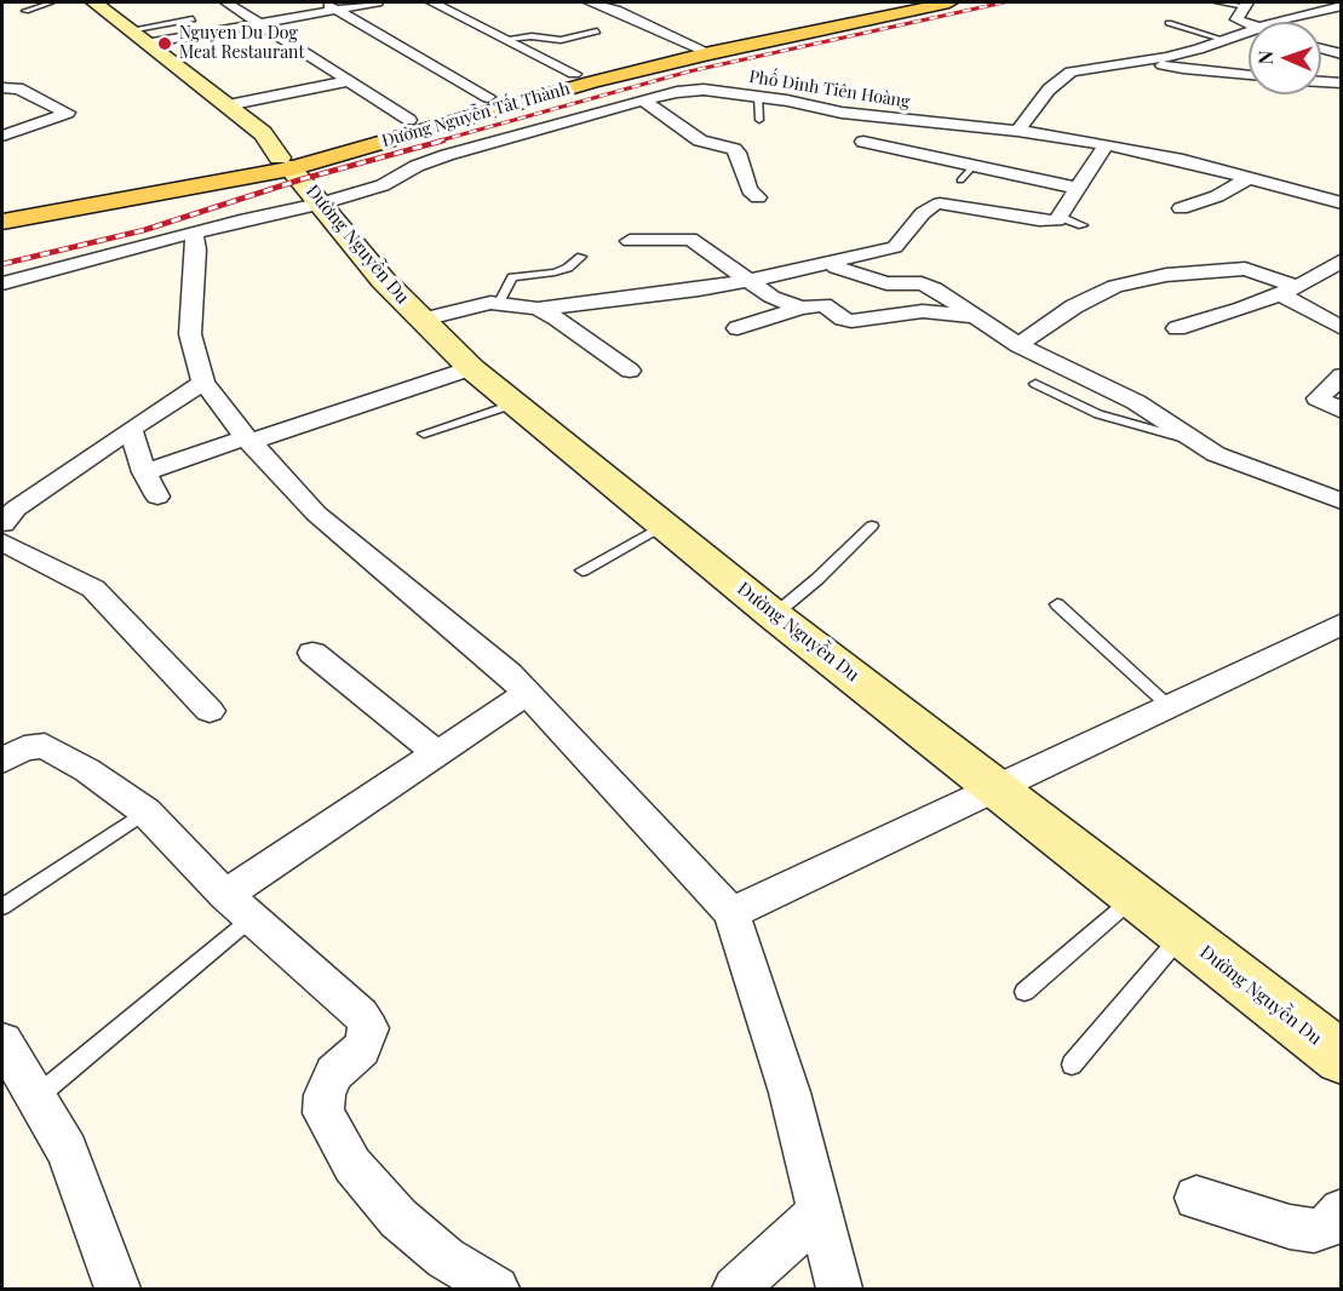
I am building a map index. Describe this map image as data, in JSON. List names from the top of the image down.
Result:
{
  "streets": {
    "main road": ["Đường Nguyễn Tất Thành"],
    "street": ["Phố Đinh Tiên Hoàng", "Đường Nguyễn Du"]
  },
  "crossings": [
    ["Phố Đinh Tiên Hoàng", "Đường Nguyễn Du"],
    ["Đường Nguyễn Tất Thành", "Đường Nguyễn Du"]
  ],
  "places": ["Nguyen Du Dog Meat Restaurant"],
  "north": "left"
}
